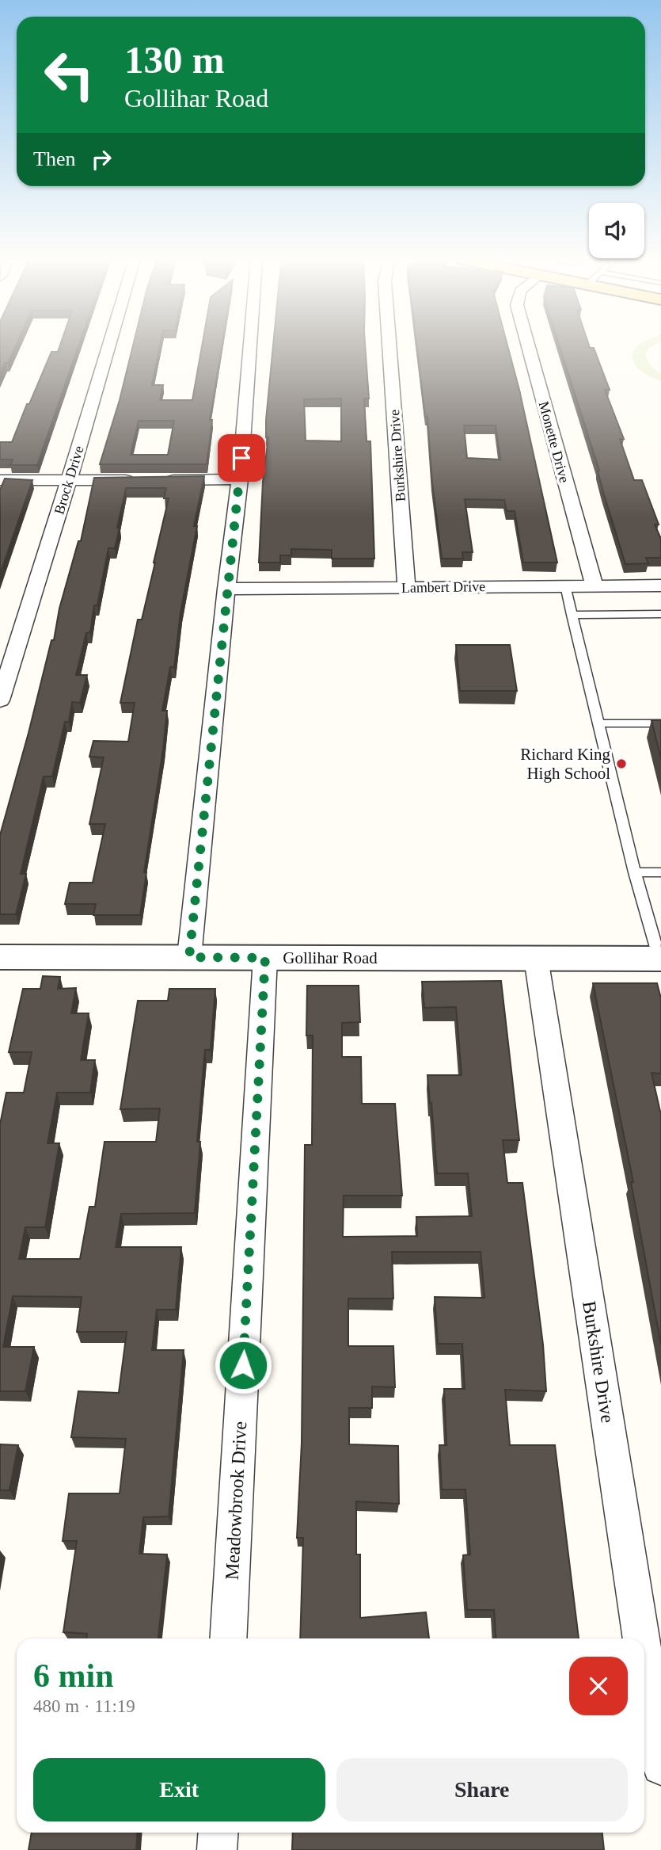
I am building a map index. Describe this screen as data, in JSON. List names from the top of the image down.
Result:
{
  "streets": {
    "street": [
      "Monette Drive",
      "Burkshire Drive",
      "Brock Drive",
      "Lambert Drive",
      "Gollihar Road",
      "Meadowbrook Drive"
    ]
  },
  "crossings": [
    ["Monette Drive", "Lambert Drive"],
    ["Burkshire Drive", "Lambert Drive"],
    ["Burkshire Drive", "Gollihar Road"],
    ["Gollihar Road", "Meadowbrook Drive"]
  ],
  "places": ["Richard King High School"],
  "page": {
    "turn": ["130 m", "Gollihar Road"],
    "then": "Then",
    "heading": ["6 min", "480 m · 11:19"],
    "buttons": ["Exit", "Share"]
  }
}
